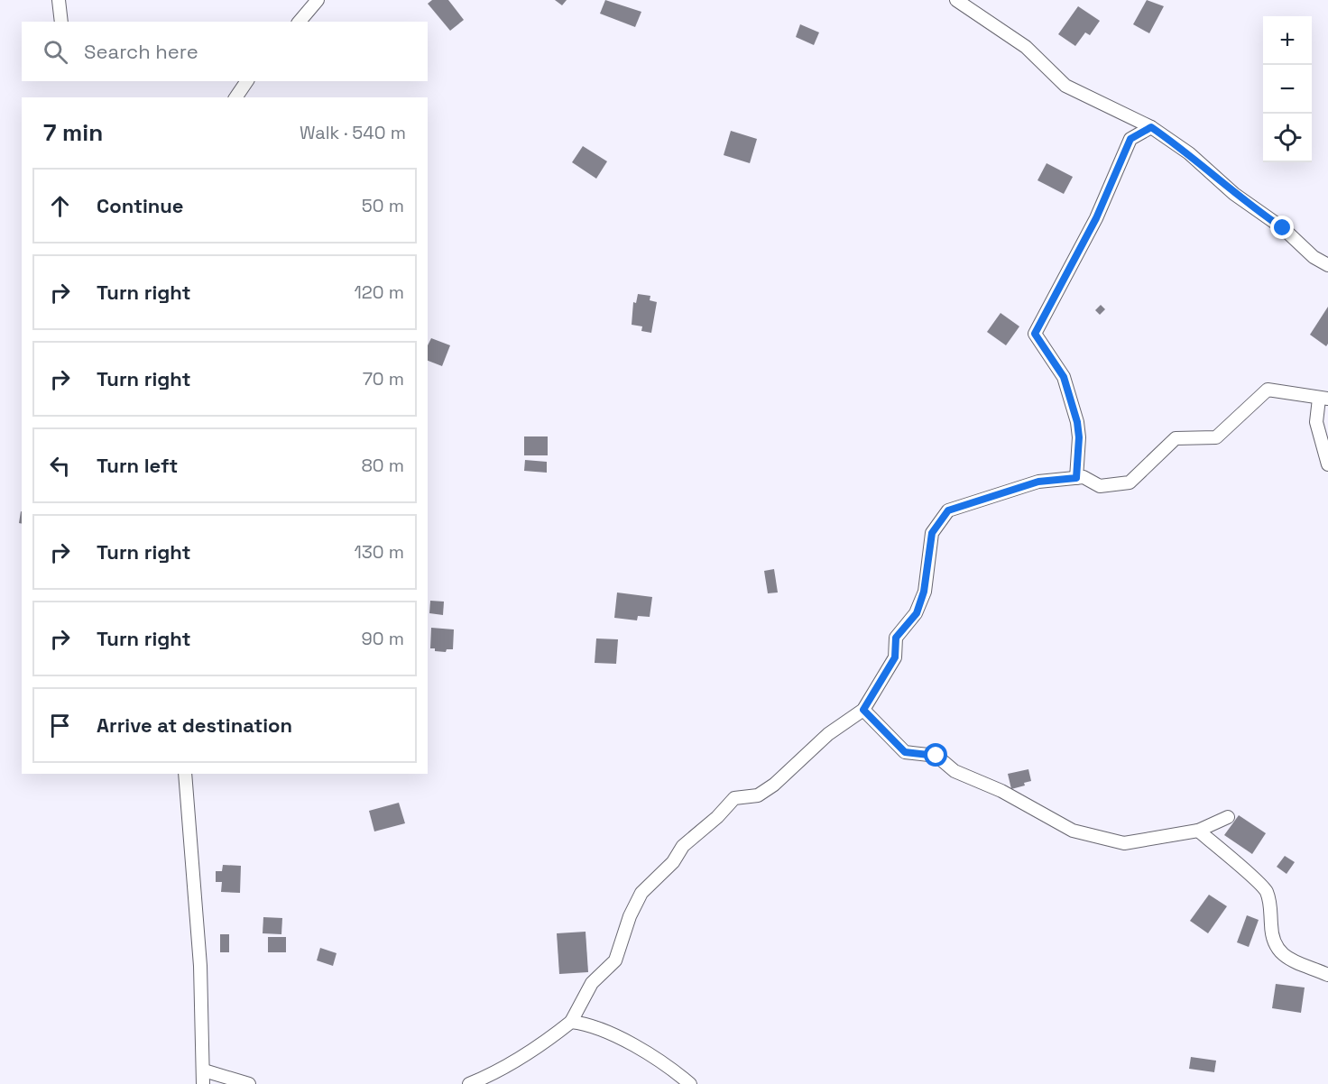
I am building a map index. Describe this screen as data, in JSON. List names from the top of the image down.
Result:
{
  "page": {
    "map_buttons": ["+", "−"],
    "search": "Search here",
    "heading": ["7 min", "Walk · 540 m"],
    "list": [
      ["Continue", "50 m"],
      ["Turn right", "120 m"],
      ["Turn right", "70 m"],
      ["Turn left", "80 m"],
      ["Turn right", "130 m"],
      ["Turn right", "90 m"],
      "Arrive at destination"
    ]
  }
}
